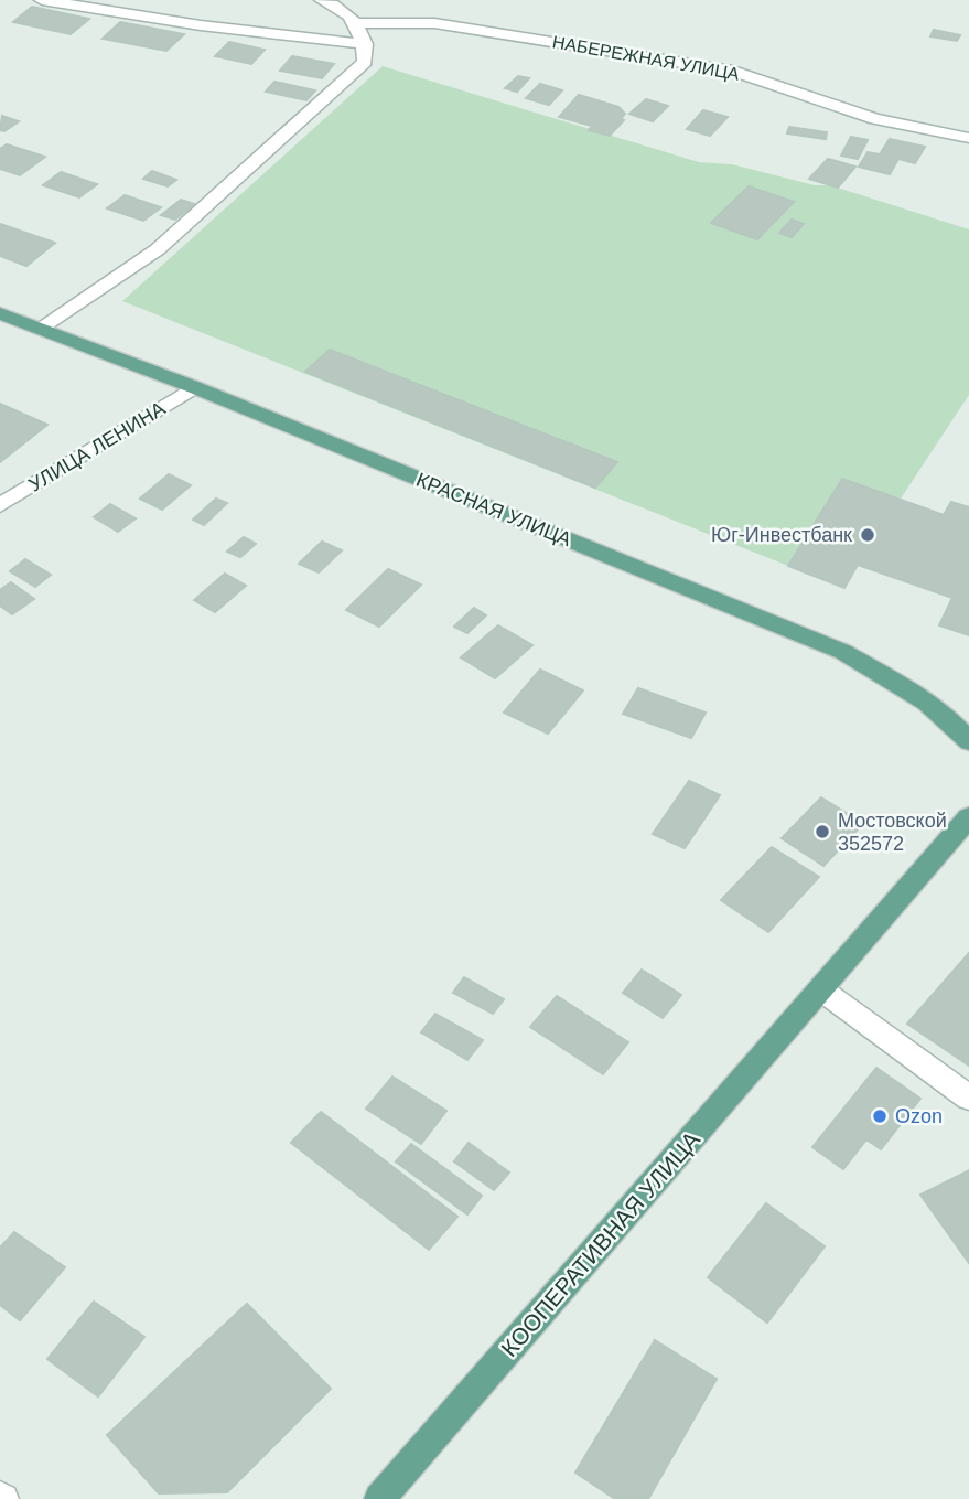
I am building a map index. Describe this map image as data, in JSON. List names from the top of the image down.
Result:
{
  "streets": {
    "main road": ["КРАСНАЯ УЛИЦА", "КООПЕРАТИВНАЯ УЛИЦА"],
    "street": ["НАБЕРЕЖНАЯ УЛИЦА", "УЛИЦА ЛЕНИНА"]
  },
  "crossings": [
    ["УЛИЦА ЛЕНИНА", "КРАСНАЯ УЛИЦА"]
  ],
  "places": ["Юг-Инвестбанк", "Мостовской 352572", "Ozon"]
}
